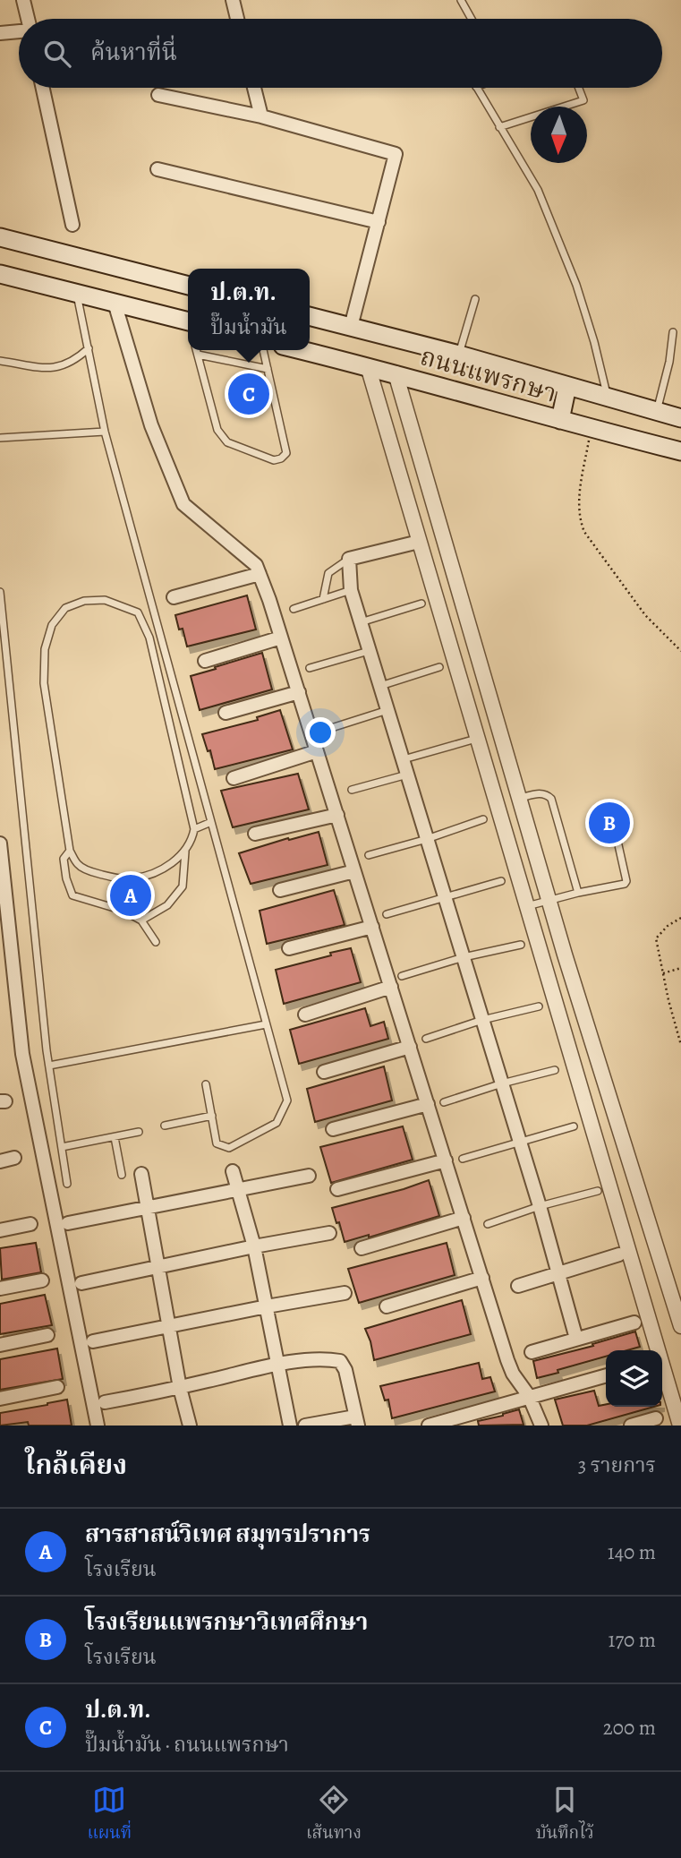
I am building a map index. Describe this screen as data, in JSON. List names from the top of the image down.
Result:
{
  "streets": {
    "main road": ["ถนนแพรกษา"]
  },
  "north": "bottom",
  "page": {
    "search": "ค้นหาที่นี่",
    "popup": ["ป.ต.ท.", "ปั๊มน้ำมัน"],
    "pins": ["C", "B", "A"],
    "heading": ["ใกล้เคียง", "3 รายการ"],
    "list": [
      {
        "mark": "A",
        "name": "สารสาสน์วิเทศ สมุทรปราการ",
        "note": "โรงเรียน",
        "value": "140 m"
      },
      {
        "mark": "B",
        "name": "โรงเรียนแพรกษาวิเทศศึกษา",
        "note": "โรงเรียน",
        "value": "170 m"
      },
      {
        "mark": "C",
        "name": "ป.ต.ท.",
        "note": "ปั๊มน้ำมัน · ถนนแพรกษา",
        "value": "200 m"
      }
    ],
    "nav": ["แผนที่", "เส้นทาง", "บันทึกไว้"]
  }
}
